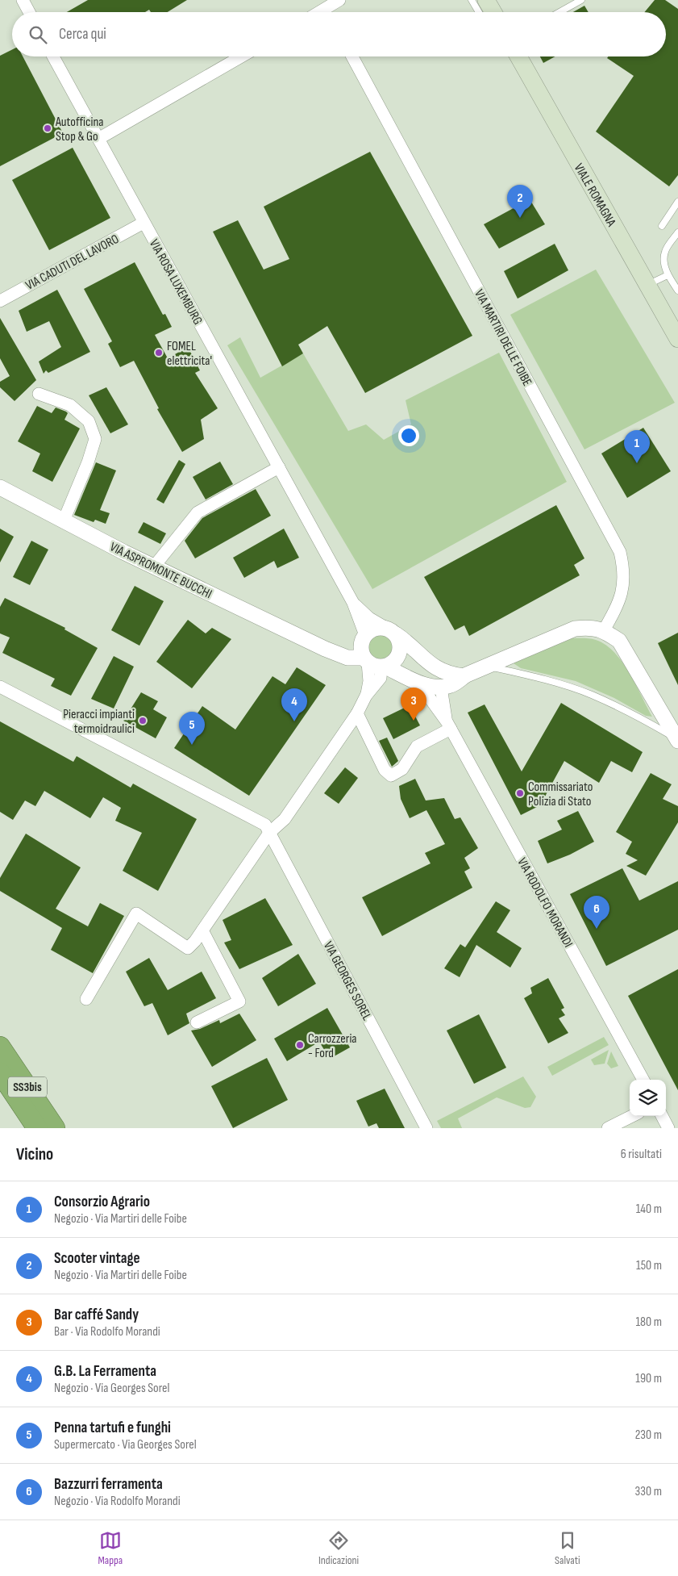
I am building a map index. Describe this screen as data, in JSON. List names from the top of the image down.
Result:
{
  "streets": {
    "highway": ["SS3bis"],
    "main road": ["VIALE ROMAGNA"],
    "street": [
      "VIA CADUTI DEL LAVORO",
      "VIA ROSA LUXEMBURG",
      "VIA MARTIRI DELLE FOIBE",
      "VIA ASPROMONTE BUCCHI",
      "VIA RODOLFO MORANDI",
      "VIA GEORGES SOREL"
    ]
  },
  "crossings": [
    ["VIA CADUTI DEL LAVORO", "VIA ROSA LUXEMBURG"],
    ["VIA ROSA LUXEMBURG", "VIA ASPROMONTE BUCCHI"],
    ["VIA ASPROMONTE BUCCHI", "VIA RODOLFO MORANDI"]
  ],
  "places": [
    "Autofficina Stop & Go",
    "FOMEL elettricita'",
    "Pieracci impianti termoidraulici",
    "Commissariato Polizia di Stato",
    "Carrozzeria - Ford"
  ],
  "page": {
    "search": "Cerca qui",
    "pins": [
      "2",
      "1",
      "3",
      "4",
      "5",
      "6"
    ],
    "heading": ["Vicino", "6 risultati"],
    "list": [
      {
        "mark": "1",
        "name": "Consorzio Agrario",
        "note": "Negozio · Via Martiri delle Foibe",
        "value": "140 m"
      },
      {
        "mark": "2",
        "name": "Scooter vintage",
        "note": "Negozio · Via Martiri delle Foibe",
        "value": "150 m"
      },
      {
        "mark": "3",
        "name": "Bar caffé Sandy",
        "note": "Bar · Via Rodolfo Morandi",
        "value": "180 m"
      },
      {
        "mark": "4",
        "name": "G.B. La Ferramenta",
        "note": "Negozio · Via Georges Sorel",
        "value": "190 m"
      },
      {
        "mark": "5",
        "name": "Penna tartufi e funghi",
        "note": "Supermercato · Via Georges Sorel",
        "value": "230 m"
      },
      {
        "mark": "6",
        "name": "Bazzurri ferramenta",
        "note": "Negozio · Via Rodolfo Morandi",
        "value": "330 m"
      }
    ],
    "nav": ["Mappa", "Indicazioni", "Salvati"]
  }
}
